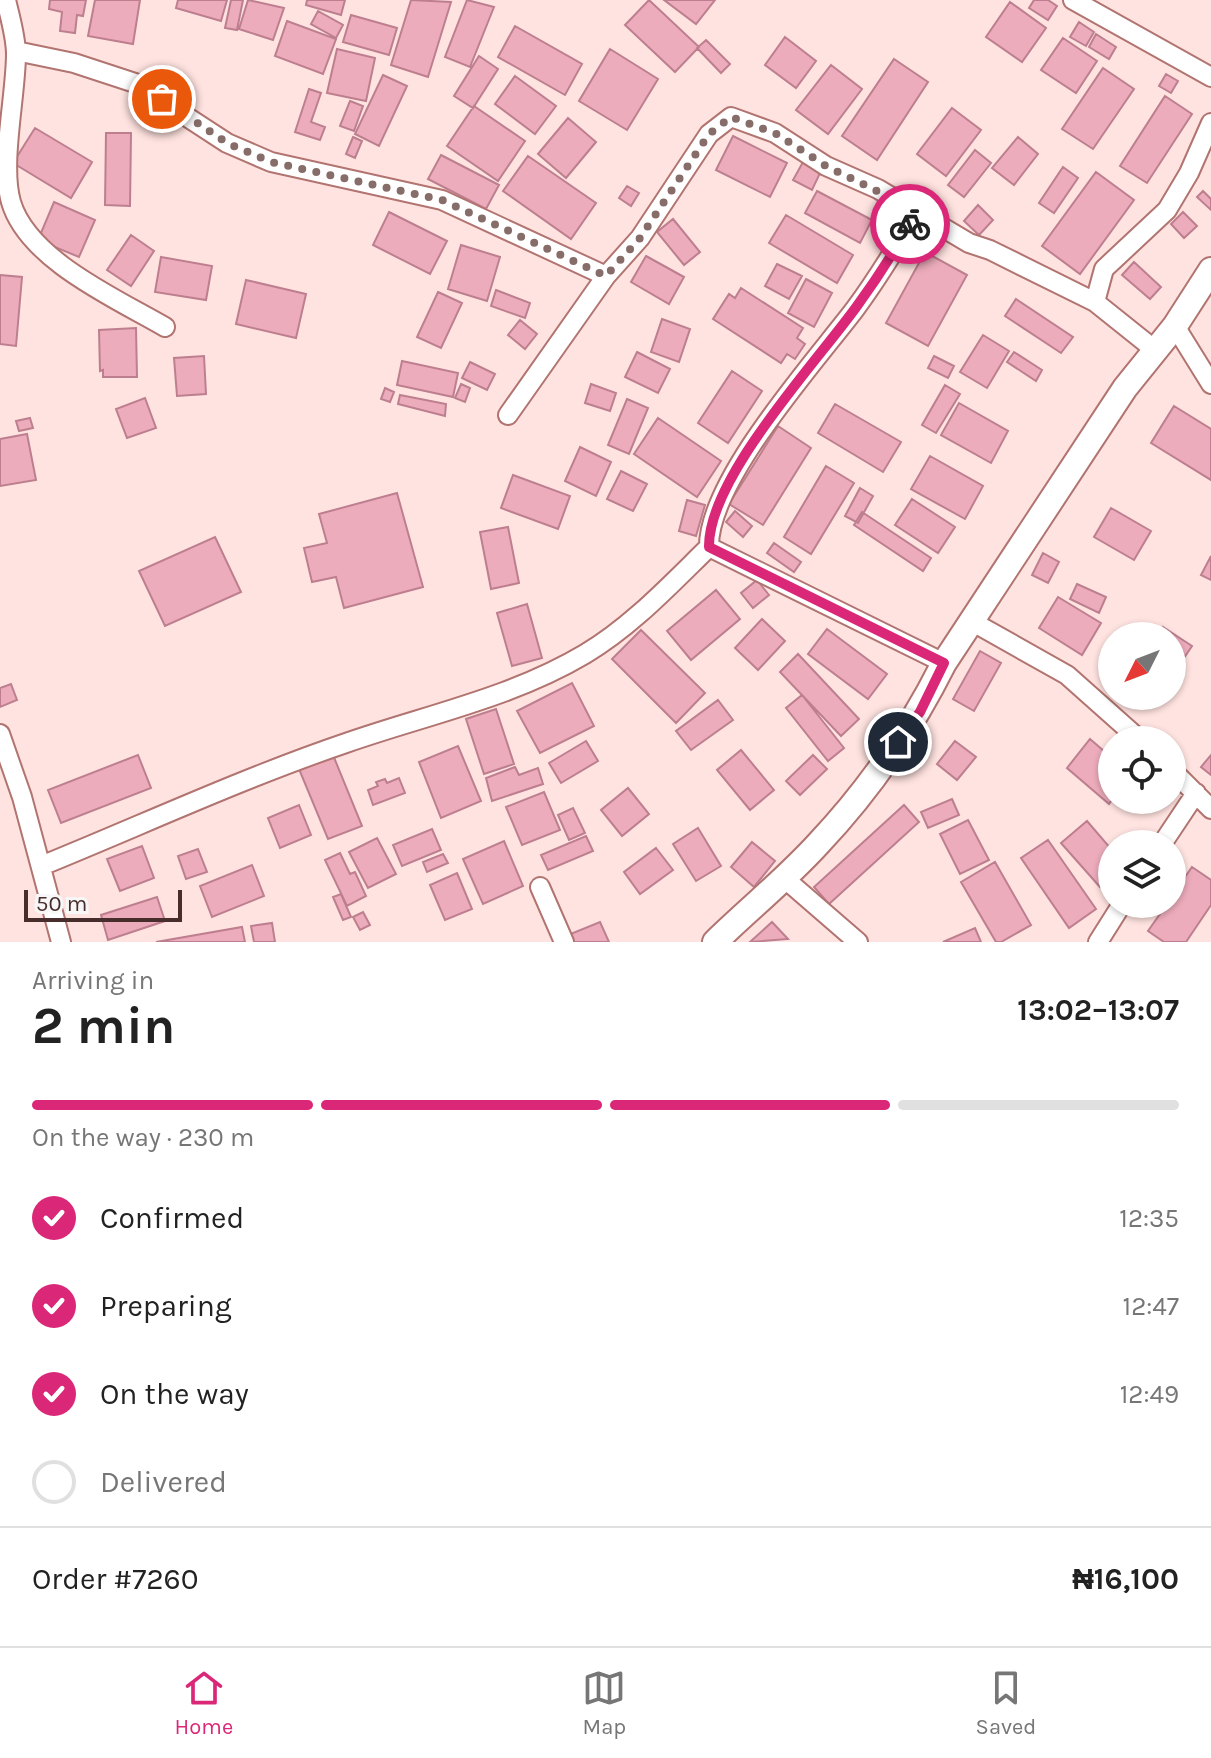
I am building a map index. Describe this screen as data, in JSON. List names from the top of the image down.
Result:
{
  "scale_bar": "50 m",
  "north": "bottom left",
  "page": {
    "scale": "50 m",
    "heading": ["2 min", "Arriving in", "13:02–13:07"],
    "panel": ["Order #7260", "₦16,100"],
    "bar": "On the way · 230 m",
    "list": [
      ["Confirmed", "12:35"],
      ["Preparing", "12:47"],
      ["On the way", "12:49"],
      "Delivered"
    ],
    "tabs": ["Home", "Map", "Saved"]
  }
}
